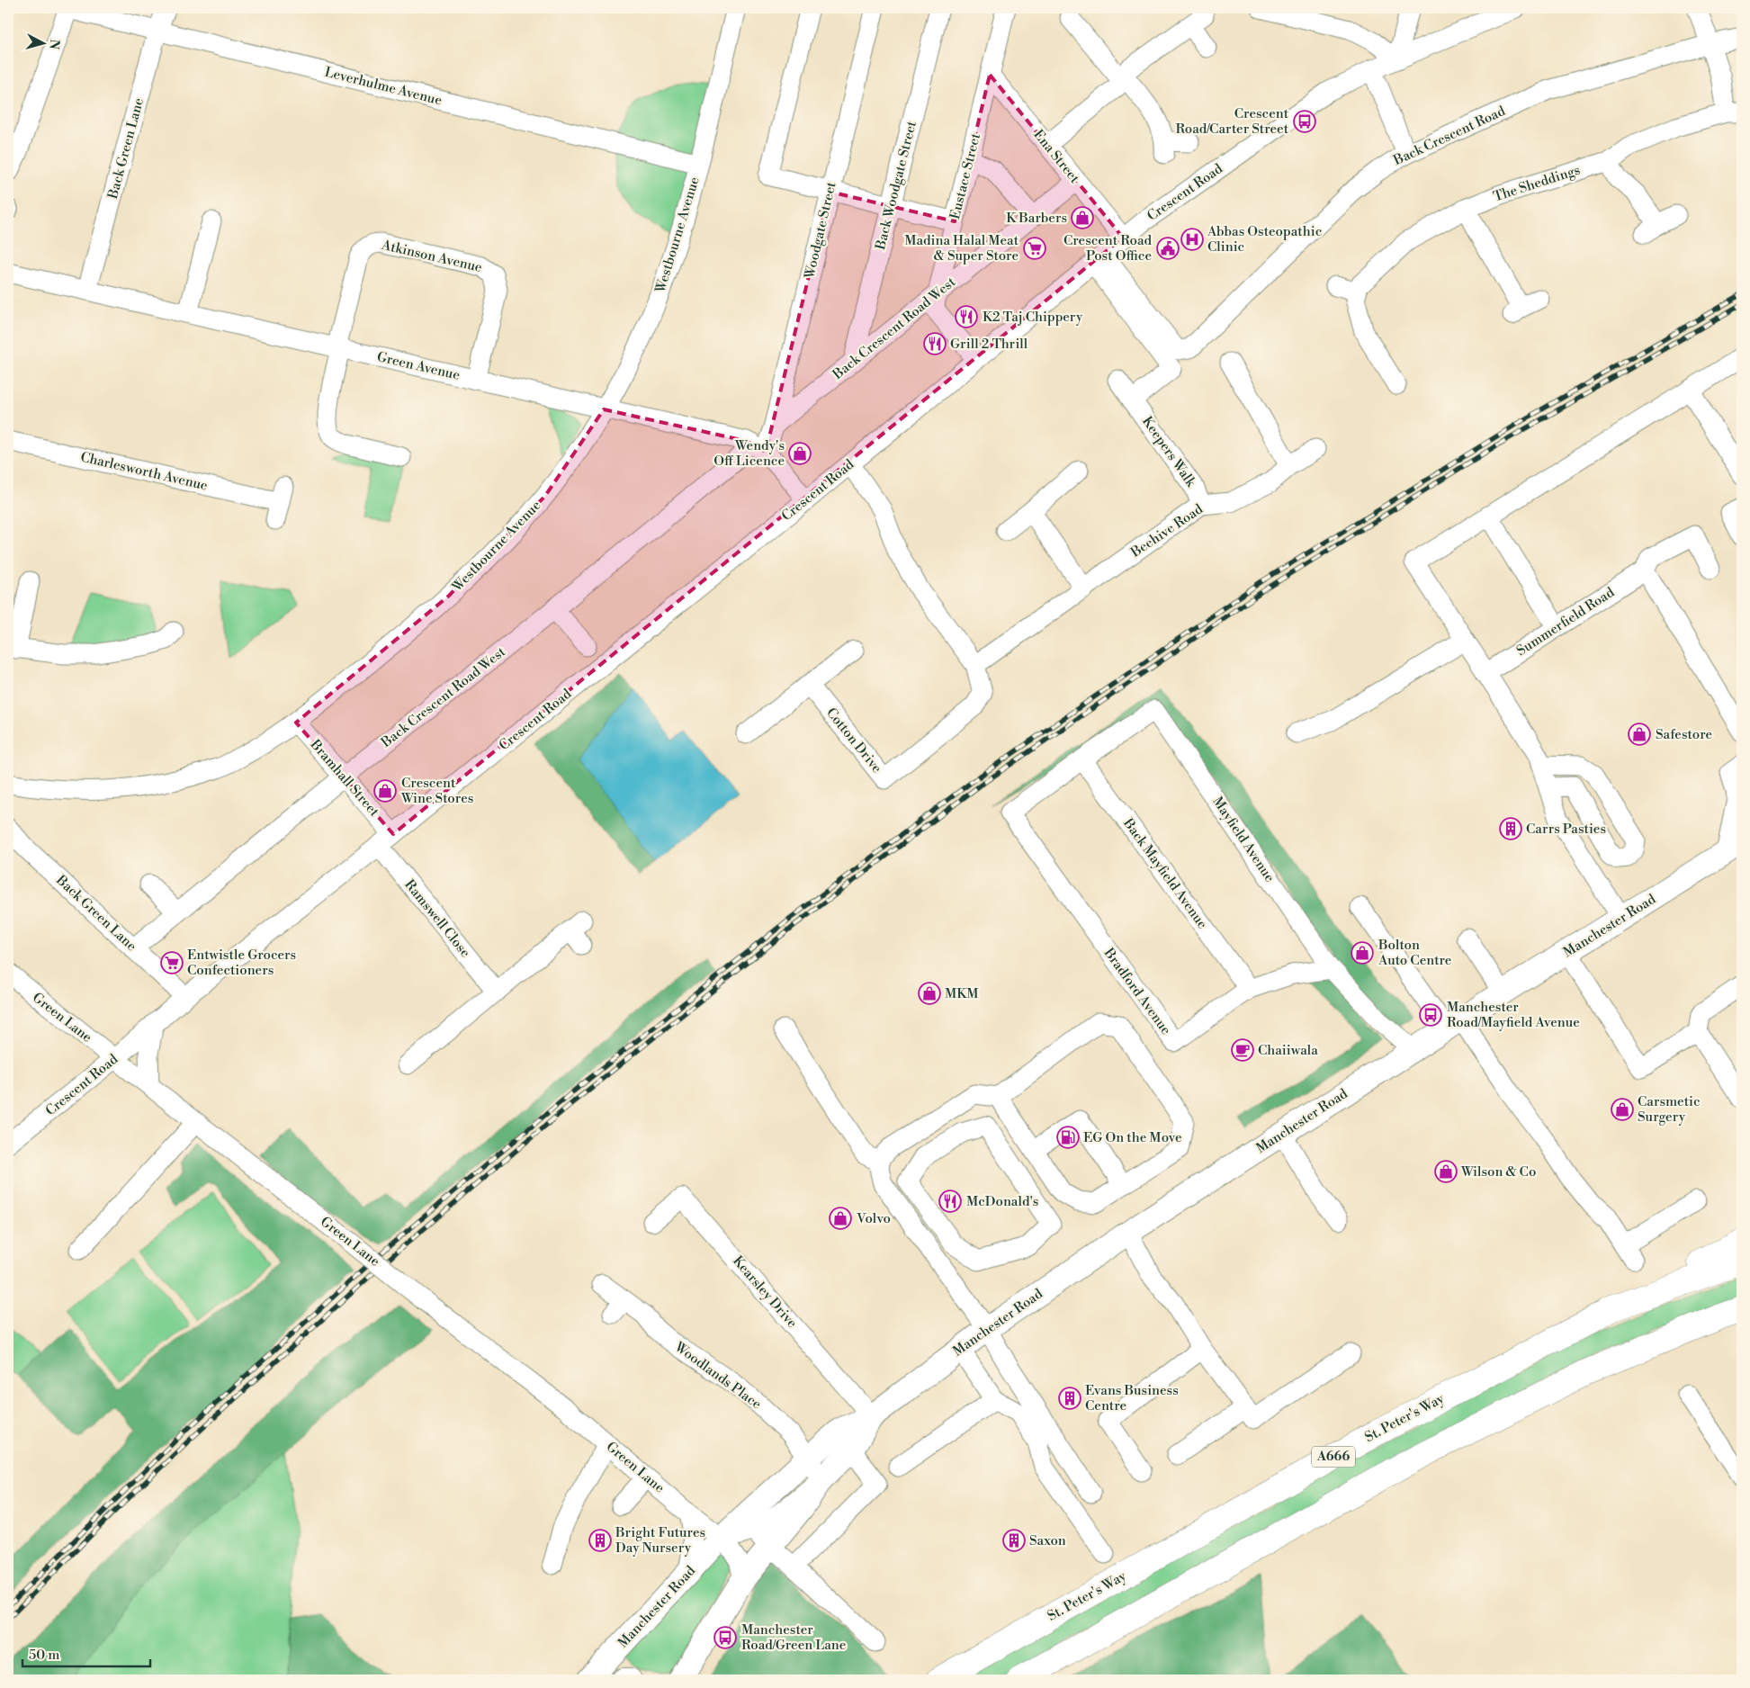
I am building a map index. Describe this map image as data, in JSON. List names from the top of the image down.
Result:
{
  "streets": {
    "highway": ["St. Peter's Way", "A666"],
    "main road": ["Manchester Road"],
    "street": [
      "Leverhulme Avenue",
      "Back Crescent Road",
      "Back Green Lane",
      "Ena Street",
      "Eustace Street",
      "The Sheddings",
      "Back Woodgate Street",
      "Crescent Road",
      "Woodgate Street",
      "Westbourne Avenue",
      "Atkinson Avenue",
      "Back Crescent Road West",
      "Green Avenue",
      "Keepers Walk",
      "Charlesworth Avenue",
      "Beehive Road",
      "Summerfield Road",
      "Cotton Drive",
      "Bramhall Street",
      "Mayfield Avenue",
      "Back Mayfield Avenue",
      "Ramswell Close",
      "Bradford Avenue",
      "Green Lane",
      "Kearsley Drive",
      "Woodlands Place"
    ]
  },
  "crossings": [
    ["Leverhulme Avenue", "Back Green Lane"],
    ["Leverhulme Avenue", "Westbourne Avenue"],
    ["Back Crescent Road", "The Sheddings"],
    ["Back Crescent Road", "Crescent Road"],
    ["Back Green Lane", "Crescent Road"],
    ["Back Green Lane", "Back Crescent Road West"],
    ["Back Green Lane", "Green Avenue"],
    ["Ena Street", "Eustace Street"],
    ["Ena Street", "Crescent Road"],
    ["Ena Street", "Back Crescent Road West"],
    ["Eustace Street", "Crescent Road"],
    ["Eustace Street", "Back Crescent Road West"],
    ["Back Woodgate Street", "Back Crescent Road West"],
    ["Crescent Road", "Green Avenue"],
    ["Crescent Road", "Bramhall Street"],
    ["Crescent Road", "Ramswell Close"],
    ["Crescent Road", "Green Lane"],
    ["Woodgate Street", "Back Crescent Road West"],
    ["Woodgate Street", "Green Avenue"],
    ["Westbourne Avenue", "Green Avenue"],
    ["Westbourne Avenue", "Bramhall Street"],
    ["Atkinson Avenue", "Green Avenue"],
    ["Back Crescent Road West", "Green Avenue"],
    ["Back Crescent Road West", "Bramhall Street"],
    ["Keepers Walk", "Beehive Road"],
    ["Beehive Road", "Cotton Drive"],
    ["Bramhall Street", "Ramswell Close"],
    ["Mayfield Avenue", "Back Mayfield Avenue"],
    ["Mayfield Avenue", "Bradford Avenue"],
    ["Back Mayfield Avenue", "Bradford Avenue"],
    ["Manchester Road", "Green Lane"],
    ["Manchester Road", "Kearsley Drive"],
    ["Manchester Road", "Woodlands Place"]
  ],
  "places": {
    "bus stop": ["Crescent Road/Carter Street", "Manchester Road/Mayfield Avenue", "Manchester Road/Green Lane"],
    "shop": [
      "K Barbers",
      "Wendy's Off Licence",
      "Safestore",
      "Crescent Wine Stores",
      "Bolton Auto Centre",
      "MKM",
      "Carsmetic Surgery",
      "Wilson & Co",
      "Volvo"
    ],
    "hospital": ["Abbas Osteopathic Clinic"],
    "supermarket": ["Madina Halal Meat & Super Store", "Entwistle Grocers Confectioners"],
    "public building": ["Crescent Road Post Office"],
    "restaurant": ["K2 Taj Chippery", "Grill 2 Thrill", "McDonald's"],
    "building": [
      "Carrs Pasties",
      "Evans Business Centre",
      "Bright Futures Day Nursery",
      "Saxon"
    ],
    "cafe": ["Chaiiwala"],
    "fuel station": ["EG On the Move"]
  },
  "scale_bar": "50 m",
  "north": "right"
}
